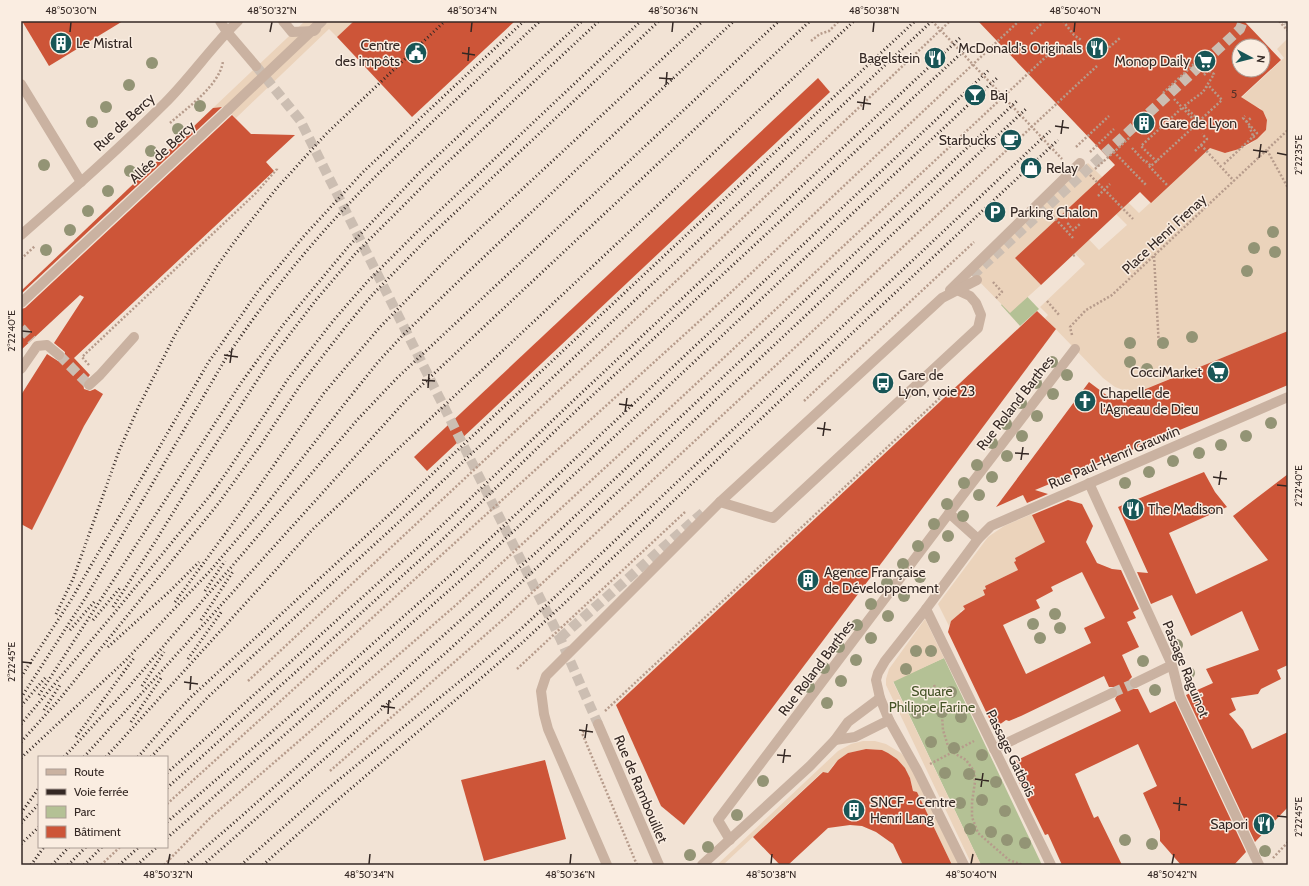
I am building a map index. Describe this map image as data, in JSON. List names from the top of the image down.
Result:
{
  "streets": {
    "street": [
      "Rue de Bercy",
      "Allée de Bercy",
      "Rue Roland Barthes",
      "Rue Paul-Henri Grauwin",
      "Passage Raguinot",
      "Passage Gatbois",
      "Rue de Rambouillet"
    ],
    "path": ["Place Henri Frenay"]
  },
  "crossings": [
    ["Rue Paul-Henri Grauwin", "Passage Raguinot"]
  ],
  "parks": ["Square Philippe Farine"],
  "places": {
    "building": [
      "Le Mistral",
      "Gare de Lyon",
      "Agence Française de Développement",
      "SNCF - Centre Henri Lang"
    ],
    "restaurant": [
      "McDonald's Originals",
      "Bagelstein",
      "The Madison",
      "Sapori"
    ],
    "public building": ["Centre des impôts"],
    "supermarket": ["Monop Daily", "CocciMarket"],
    "bar": ["Baj"],
    "cafe": ["Starbucks"],
    "shop": ["Relay"],
    "parking": ["Parking Chalon"],
    "bus stop": ["Gare de Lyon, voie 23"],
    "church": ["Chapelle de l'Agneau de Dieu"]
  },
  "house_numbers": ["5"],
  "legend": [
    "Route",
    "Voie ferrée",
    "Parc",
    "Bâtiment"
  ],
  "north": "right",
  "coordinates": [
    "48°50'30\"N",
    "48°50'32\"N",
    "48°50'34\"N",
    "48°50'36\"N",
    "48°50'38\"N",
    "48°50'40\"N",
    "2°22'35\"E",
    "2°22'40\"E",
    "2°22'45\"E",
    "48°50'42\"N"
  ]
}
